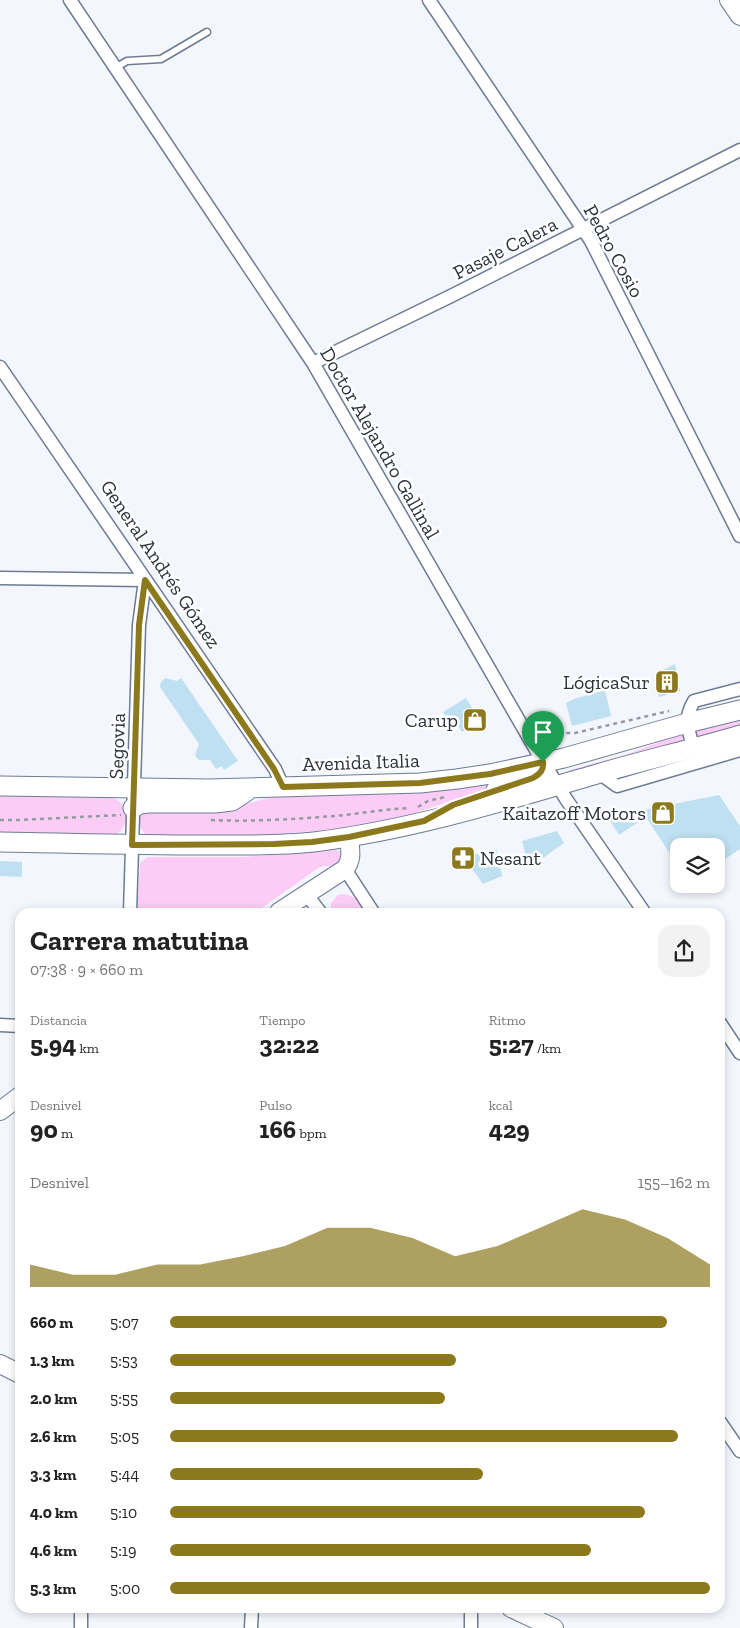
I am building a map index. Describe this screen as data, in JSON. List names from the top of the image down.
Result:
{
  "streets": {
    "main road": ["Avenida Italia"],
    "street": [
      "Pasaje Calera",
      "Pedro Cosio",
      "Doctor Alejandro Gallinal",
      "General Andrés Gómez",
      "Segovia"
    ]
  },
  "crossings": [
    ["Pasaje Calera", "Pedro Cosio"],
    ["Pasaje Calera", "Doctor Alejandro Gallinal"],
    ["Doctor Alejandro Gallinal", "Avenida Italia"],
    ["General Andrés Gómez", "Segovia"],
    ["General Andrés Gómez", "Avenida Italia"],
    ["Segovia", "Avenida Italia"]
  ],
  "places": {
    "building": ["LógicaSur"],
    "shop": ["Carup", "Kaitazoff Motors"],
    "pharmacy": ["Nesant"]
  },
  "page": {
    "heading": ["Carrera matutina", "07:38 · 9 × 660 m"],
    "stats": [
      ["Distancia", "5.94 km"],
      ["Tiempo", "32:22"],
      ["Ritmo", "5:27 /km"],
      ["Desnivel", "90 m"],
      ["Pulso", "166 bpm"],
      ["kcal", "429"]
    ],
    "chart": ["Desnivel", "155–162 m"],
    "list": [
      {
        "name": "660 m",
        "note": "5:07"
      },
      {
        "name": "1.3 km",
        "note": "5:53"
      },
      {
        "name": "2.0 km",
        "note": "5:55"
      },
      {
        "name": "2.6 km",
        "note": "5:05"
      },
      {
        "name": "3.3 km",
        "note": "5:44"
      },
      {
        "name": "4.0 km",
        "note": "5:10"
      },
      {
        "name": "4.6 km",
        "note": "5:19"
      },
      {
        "name": "5.3 km",
        "note": "5:00"
      }
    ]
  }
}
